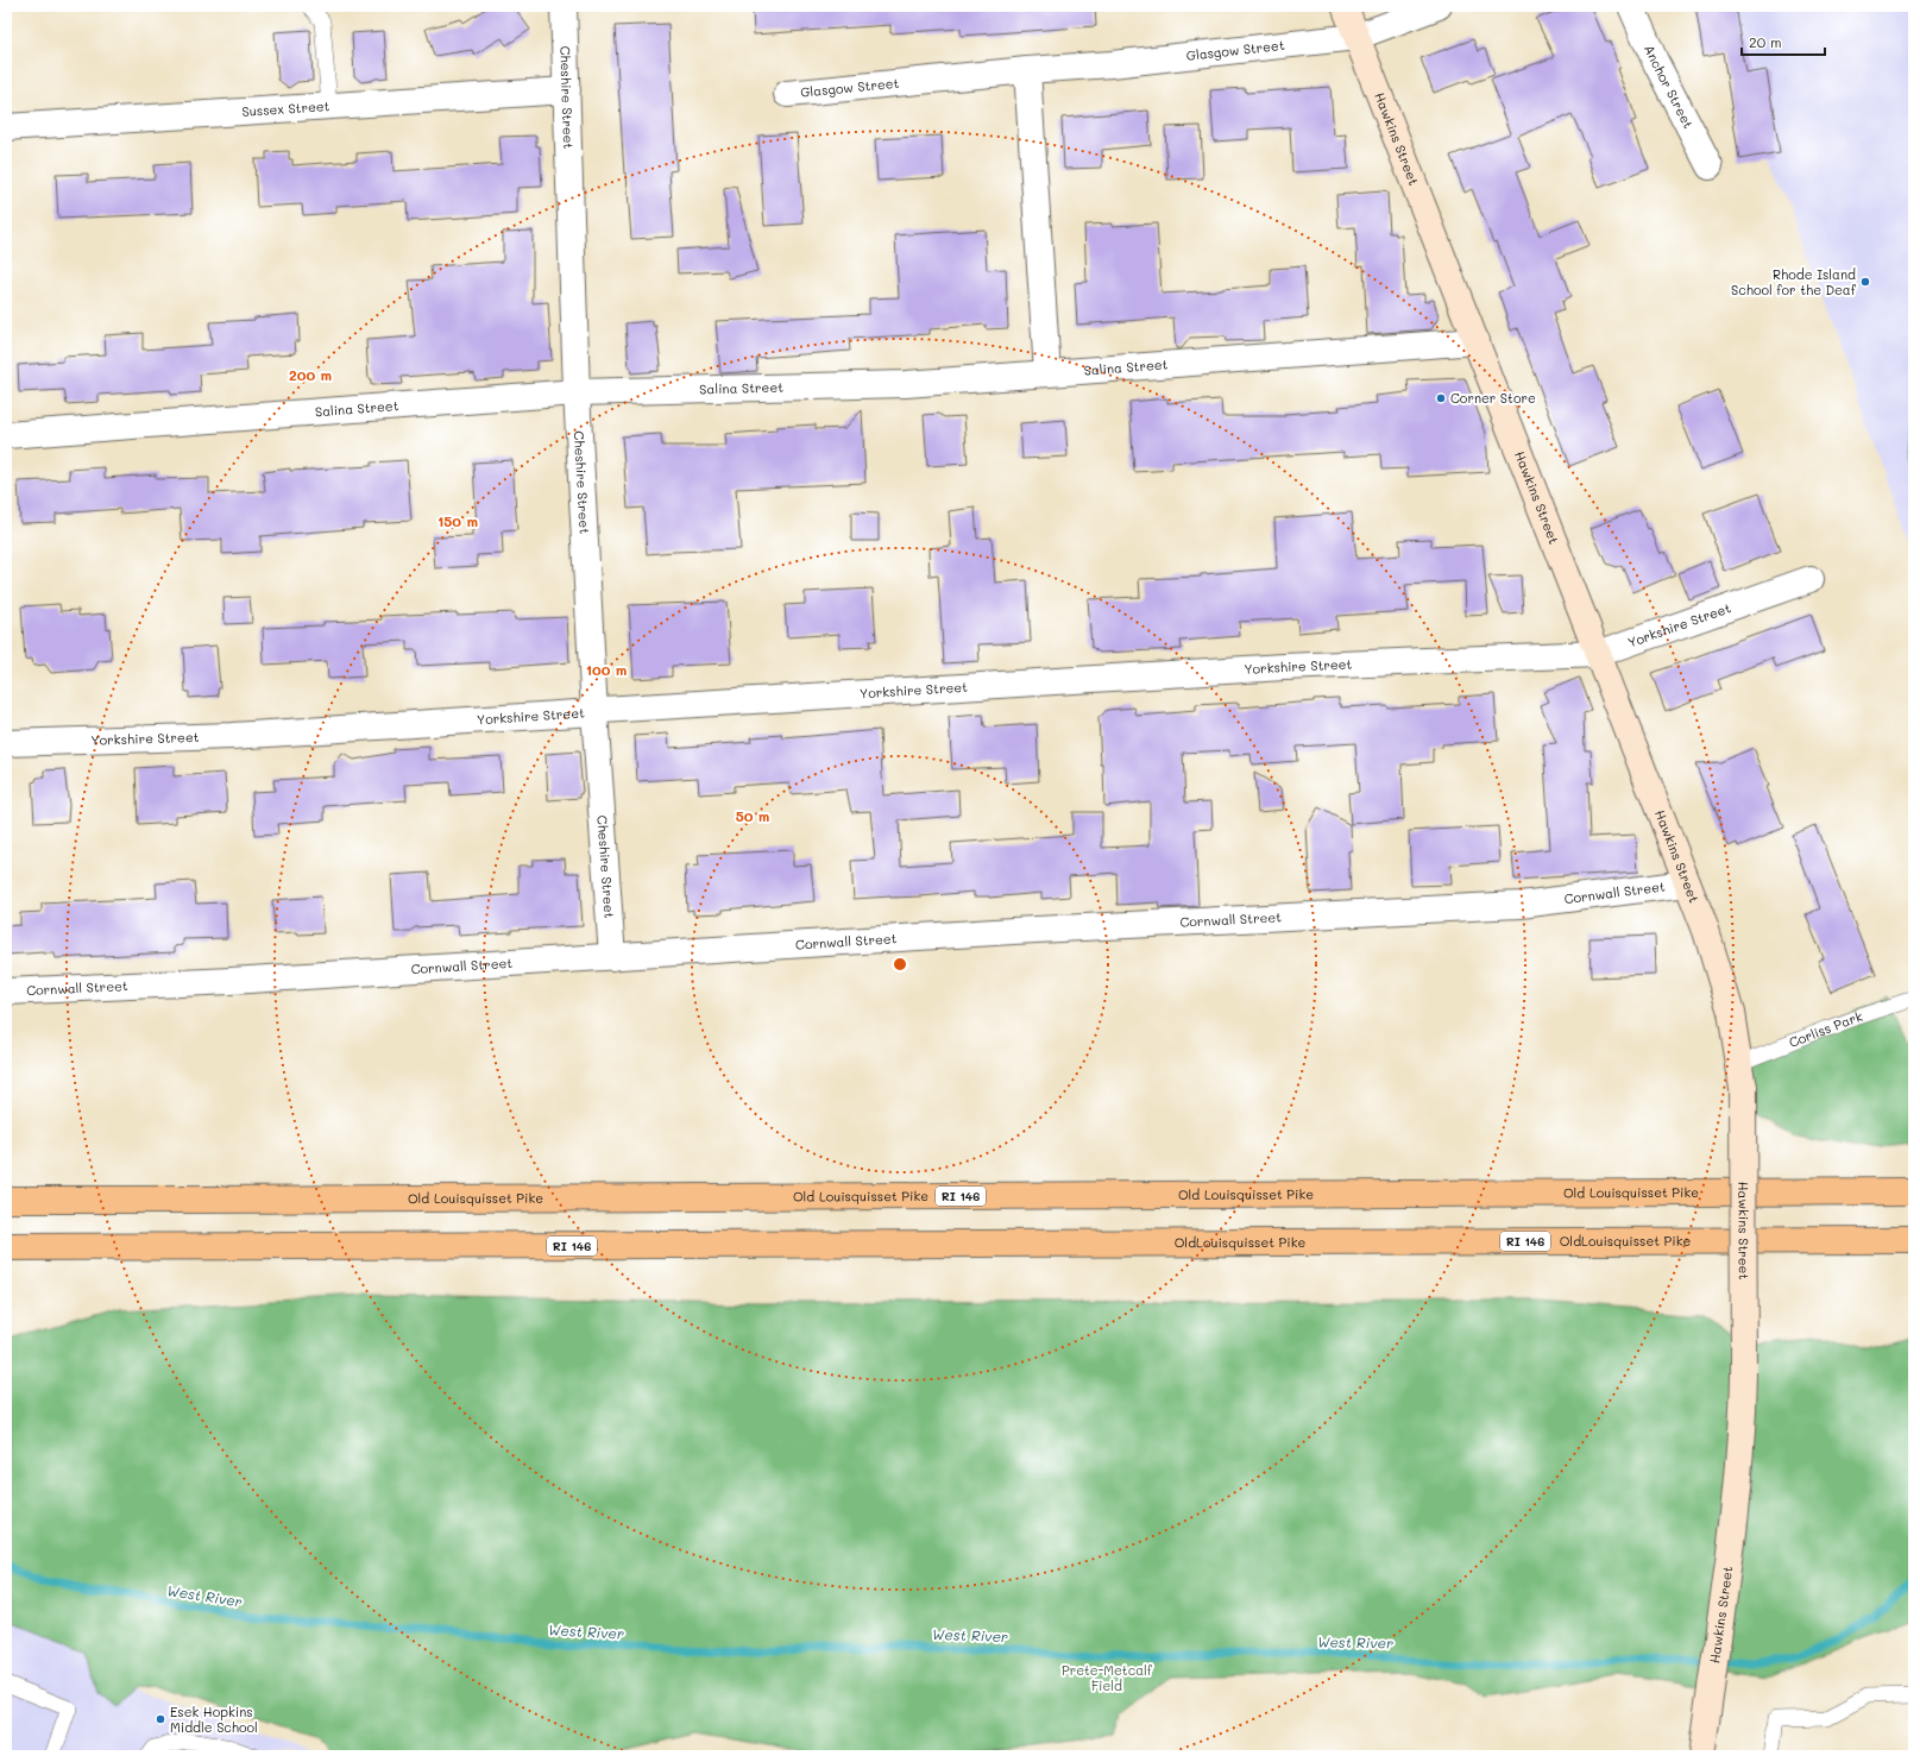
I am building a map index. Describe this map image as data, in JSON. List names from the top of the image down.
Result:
{
  "streets": {
    "highway": ["Old Louisquisset Pike", "RI 146", "OldLouisquisset Pike"],
    "street": [
      "Glasgow Street",
      "Anchor Street",
      "Cheshire Street",
      "Sussex Street",
      "Hawkins Street",
      "Salina Street",
      "Yorkshire Street",
      "Cornwall Street"
    ],
    "lane": ["Corliss Park"]
  },
  "crossings": [
    ["Glasgow Street", "Hawkins Street"],
    ["Cheshire Street", "Sussex Street"],
    ["Cheshire Street", "Salina Street"],
    ["Cheshire Street", "Yorkshire Street"],
    ["Cheshire Street", "Cornwall Street"],
    ["Hawkins Street", "Salina Street"],
    ["Hawkins Street", "Yorkshire Street"],
    ["Hawkins Street", "Cornwall Street"],
    ["Hawkins Street", "Corliss Park"]
  ],
  "water": ["West River"],
  "parks": ["Prete-Metcalf Field"],
  "places": ["Rhode Island School for the Deaf", "Corner Store", "Esek Hopkins Middle School"],
  "scale_bar": "20 m",
  "rings": [
    "200 m",
    "150 m",
    "100 m",
    "50 m"
  ]
}
